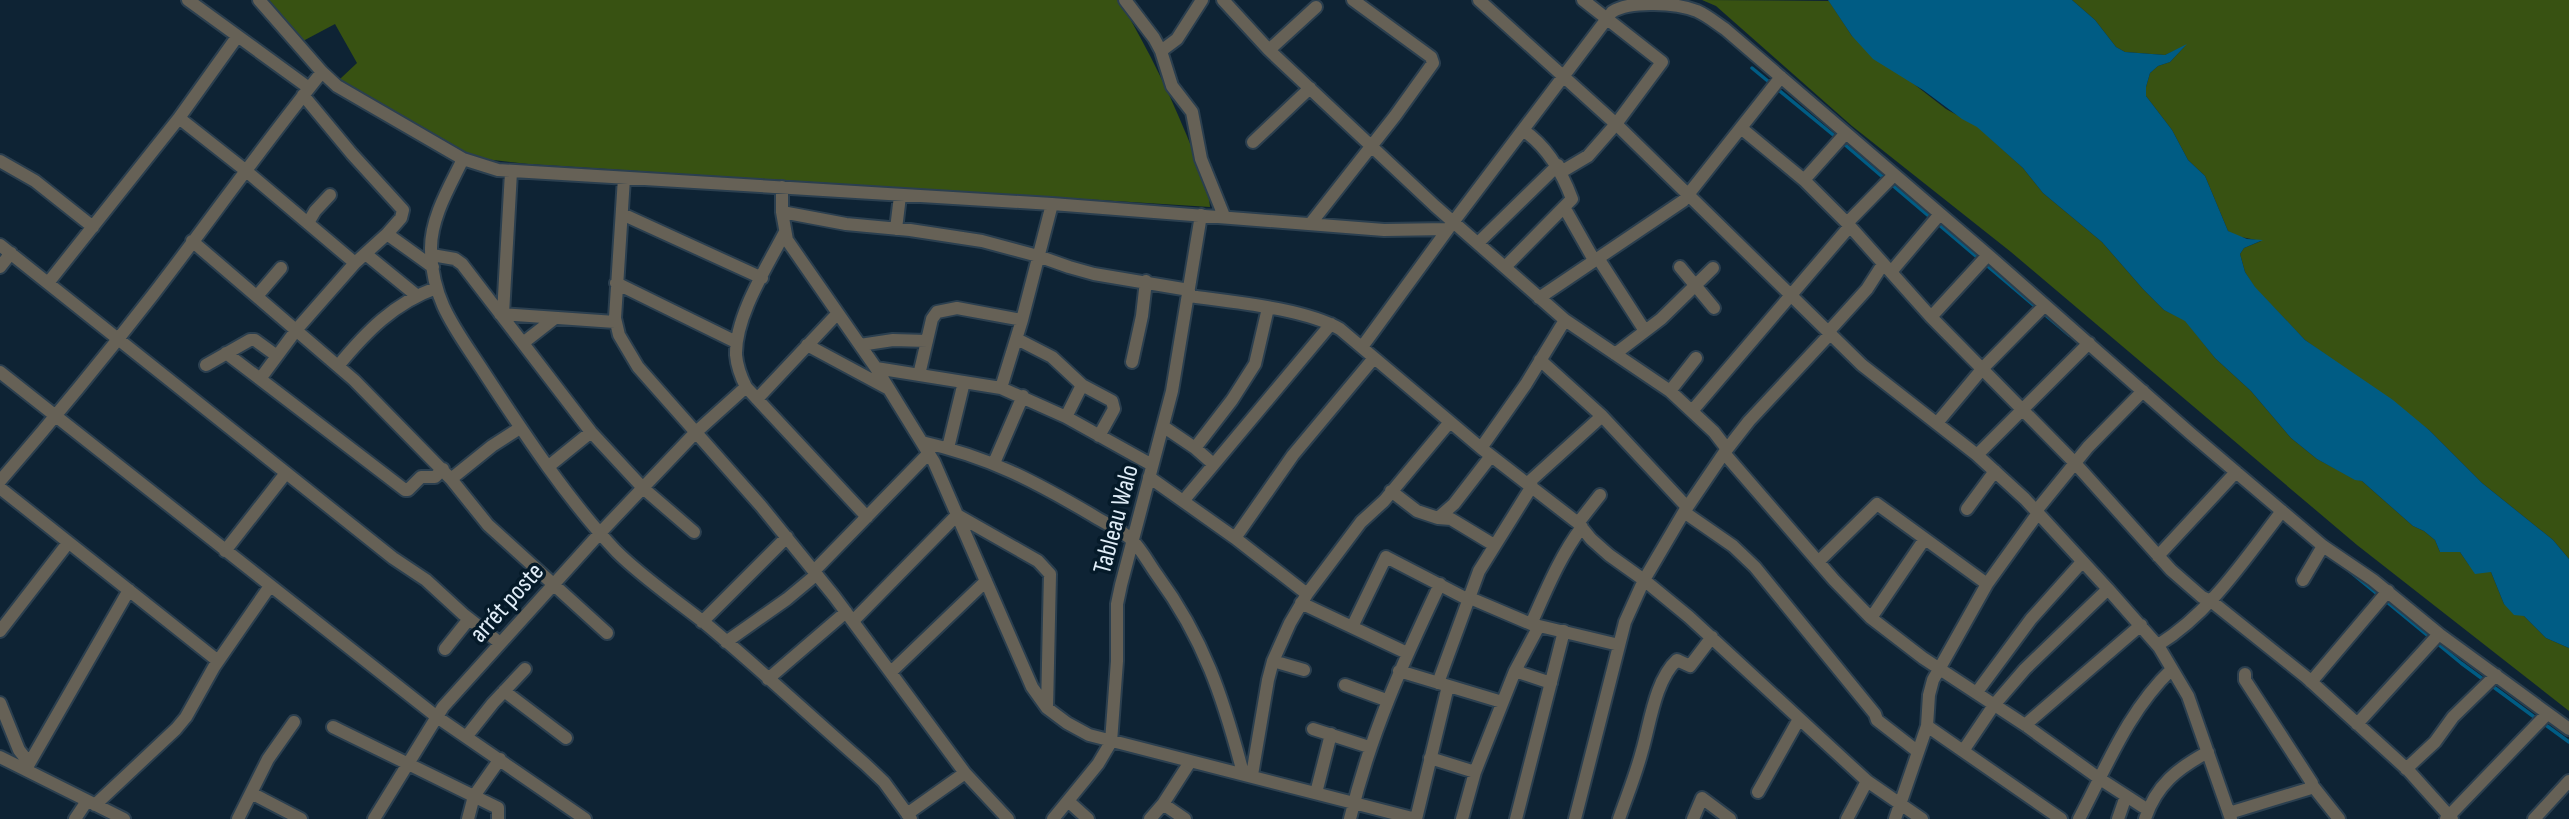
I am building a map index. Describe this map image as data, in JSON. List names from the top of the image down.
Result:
{
  "streets": {
    "street": ["Tableau Walo", "arrét poste"]
  }
}
